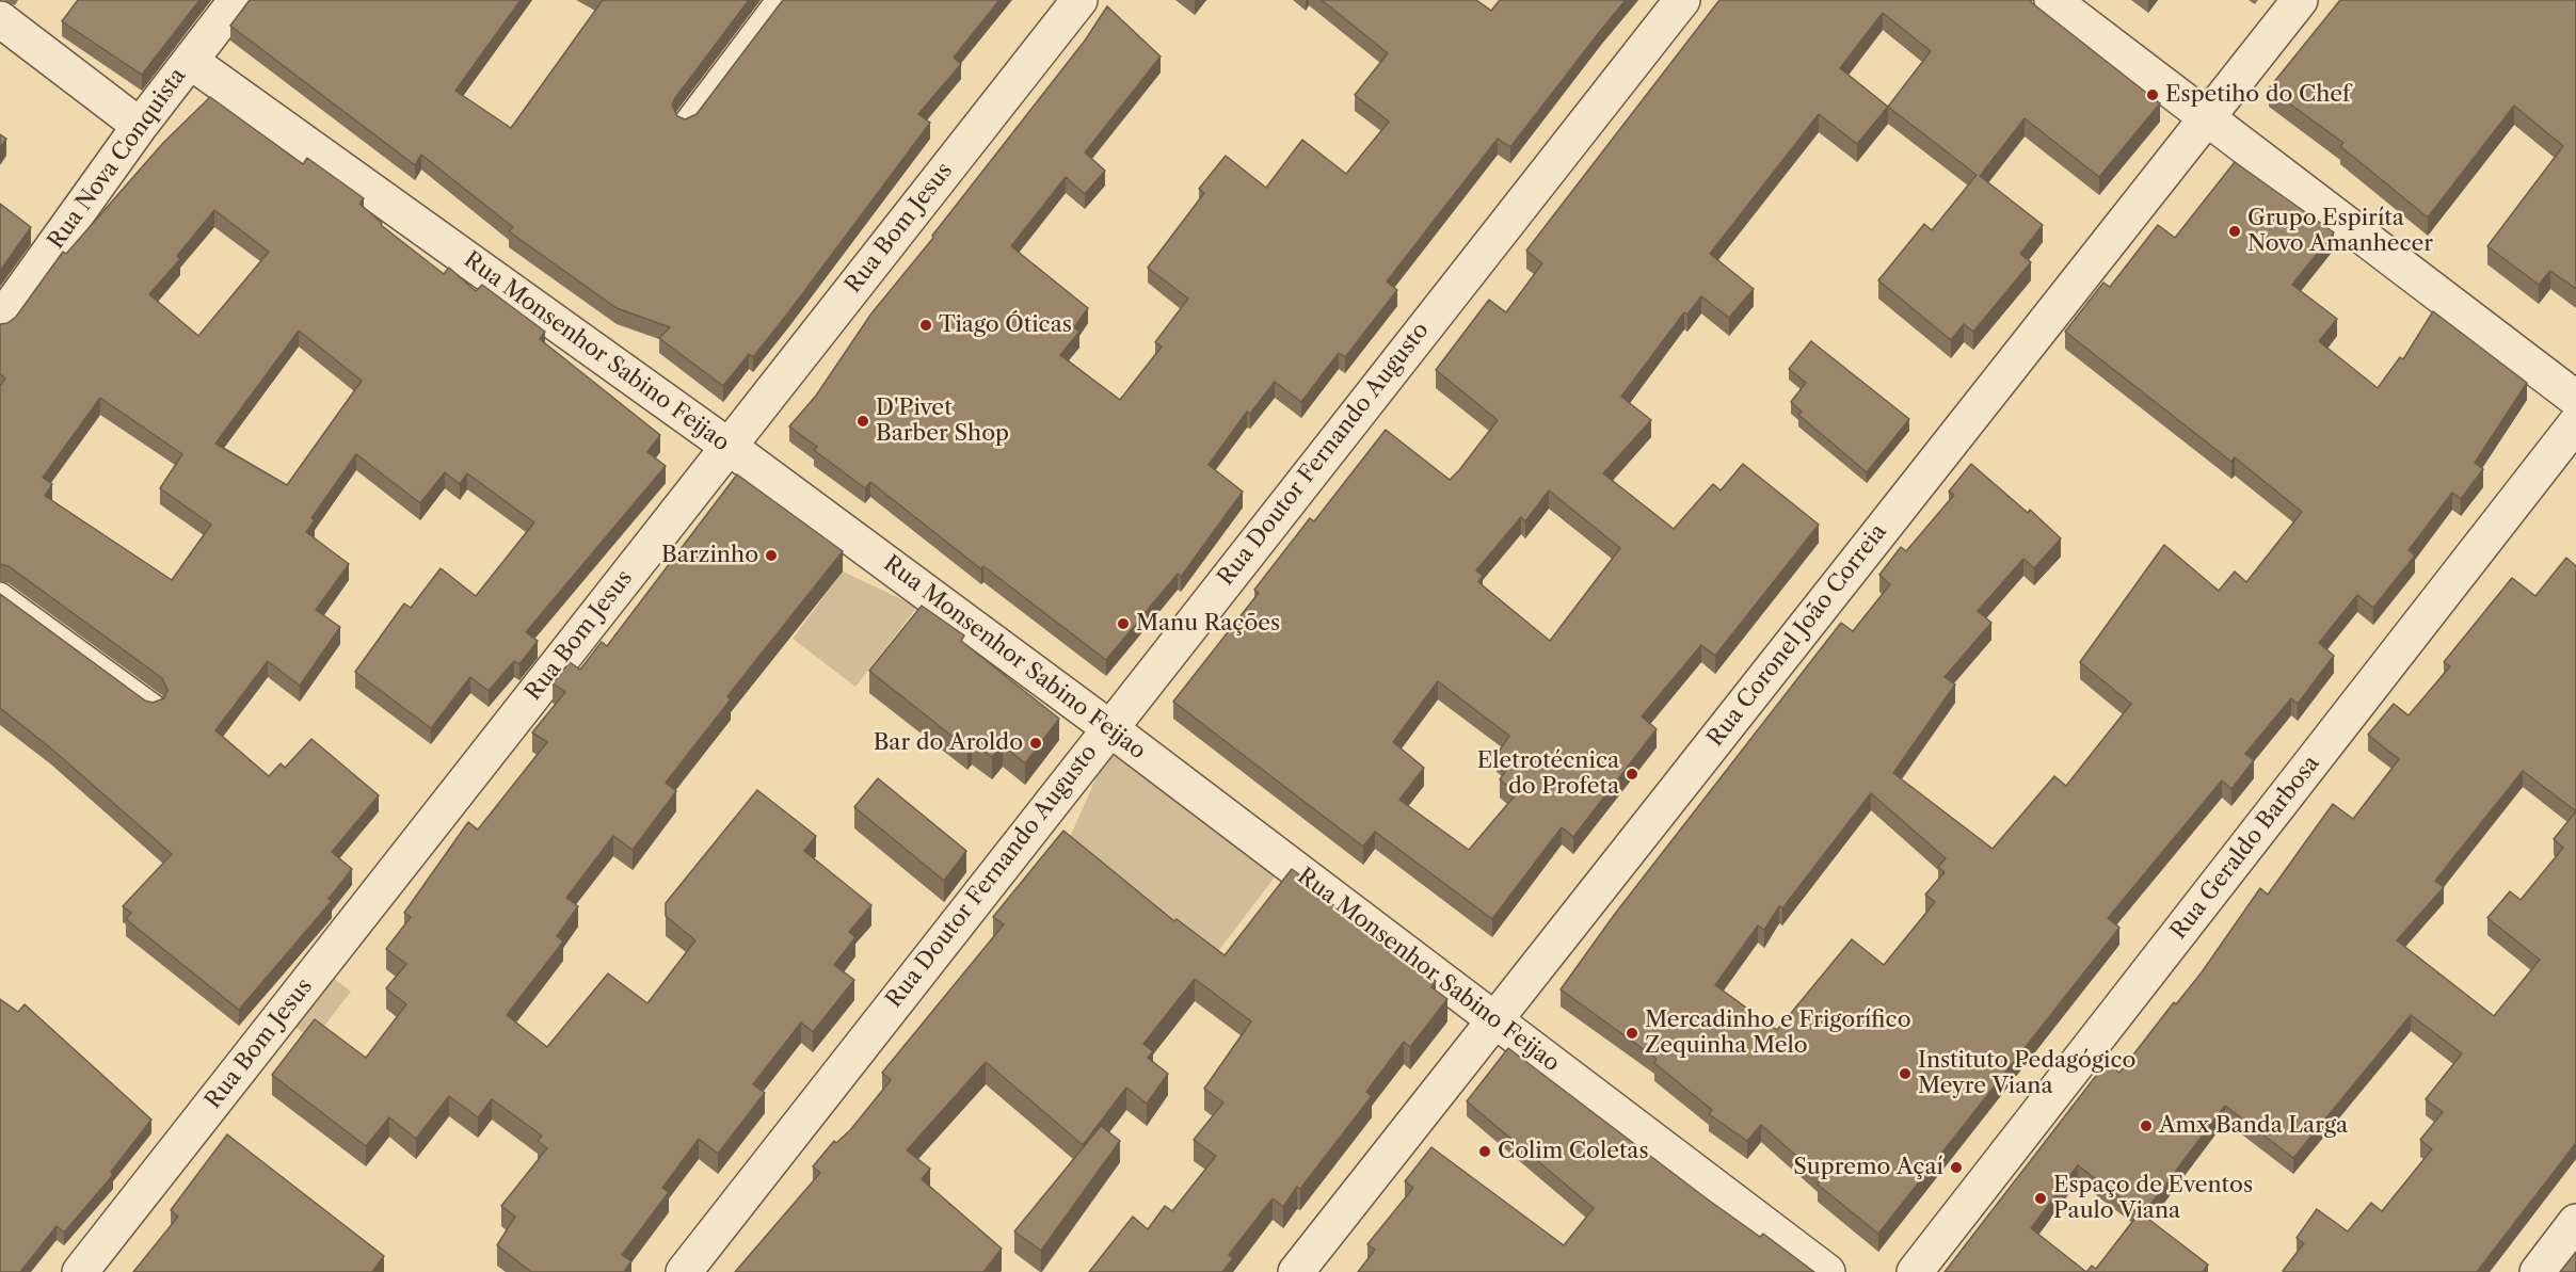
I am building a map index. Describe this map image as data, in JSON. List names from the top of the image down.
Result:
{
  "streets": {
    "street": [
      "Rua Nova Conquista",
      "Rua Bom Jesus",
      "Rua Monsenhor Sabino Feijao",
      "Rua Doutor Fernando Augusto",
      "Rua Coronel João Correia",
      "Rua Geraldo Barbosa"
    ]
  },
  "crossings": [
    ["Rua Nova Conquista", "Rua Monsenhor Sabino Feijao"],
    ["Rua Bom Jesus", "Rua Monsenhor Sabino Feijao"],
    ["Rua Monsenhor Sabino Feijao", "Rua Doutor Fernando Augusto"],
    ["Rua Monsenhor Sabino Feijao", "Rua Coronel João Correia"]
  ],
  "places": [
    "Espetiho do Chef",
    "Grupo Espiríta Novo Amanhecer",
    "Tiago Óticas",
    "D'Pivet Barber Shop",
    "Barzinho",
    "Manu Rações",
    "Bar do Aroldo",
    "Eletrotécnica do Profeta",
    "Mercadinho e Frigorífico Zequinha Melo",
    "Instituto Pedagógico Meyre Viana",
    "Amx Banda Larga",
    "Colim Coletas",
    "Supremo Açaí",
    "Espaço de Eventos Paulo Viana"
  ]
}
